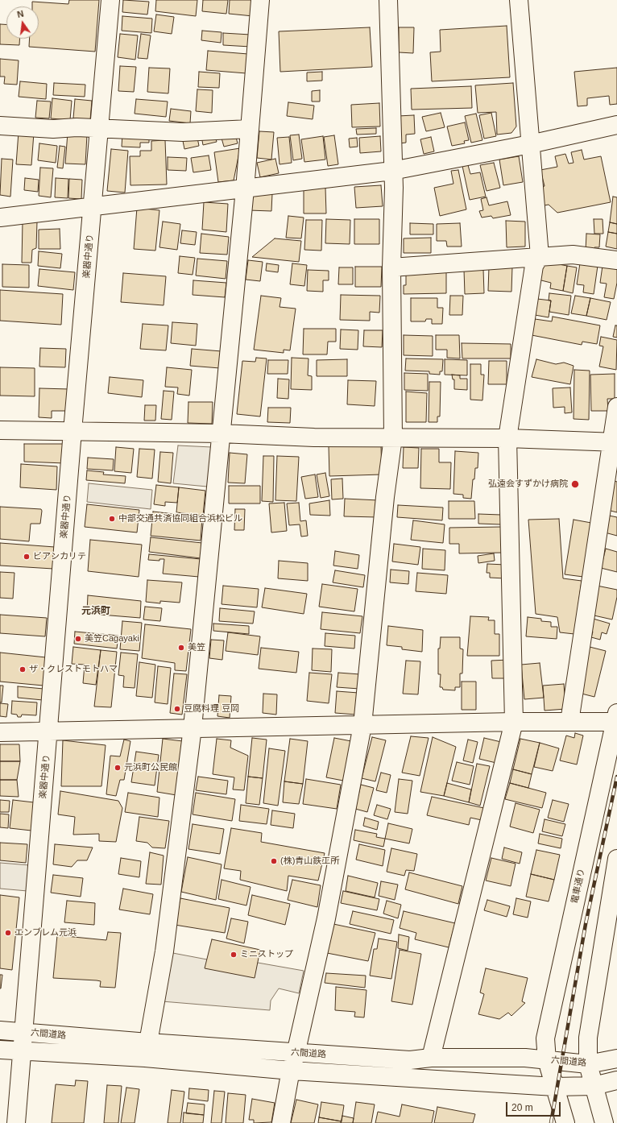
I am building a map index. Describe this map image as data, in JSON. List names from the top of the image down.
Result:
{
  "streets": {
    "street": ["楽器中通り", "電車通り", "六間道路"]
  },
  "crossings": [
    ["楽器中通り", "六間道路"],
    ["電車通り", "六間道路"]
  ],
  "districts": ["元浜町"],
  "places": [
    "弘遠会すずかけ病院",
    "中部交通共済協同組合浜松ビル",
    "ビアンカリテ",
    "美笠Cagayaki",
    "美笠",
    "ザ・クレストモトハマ",
    "豆腐料理 豆岡",
    "元浜町公民館",
    "(株)青山鉄工所",
    "エンブレム元浜",
    "ミニストップ"
  ],
  "scale_bar": "20 m",
  "north": "top"
}
